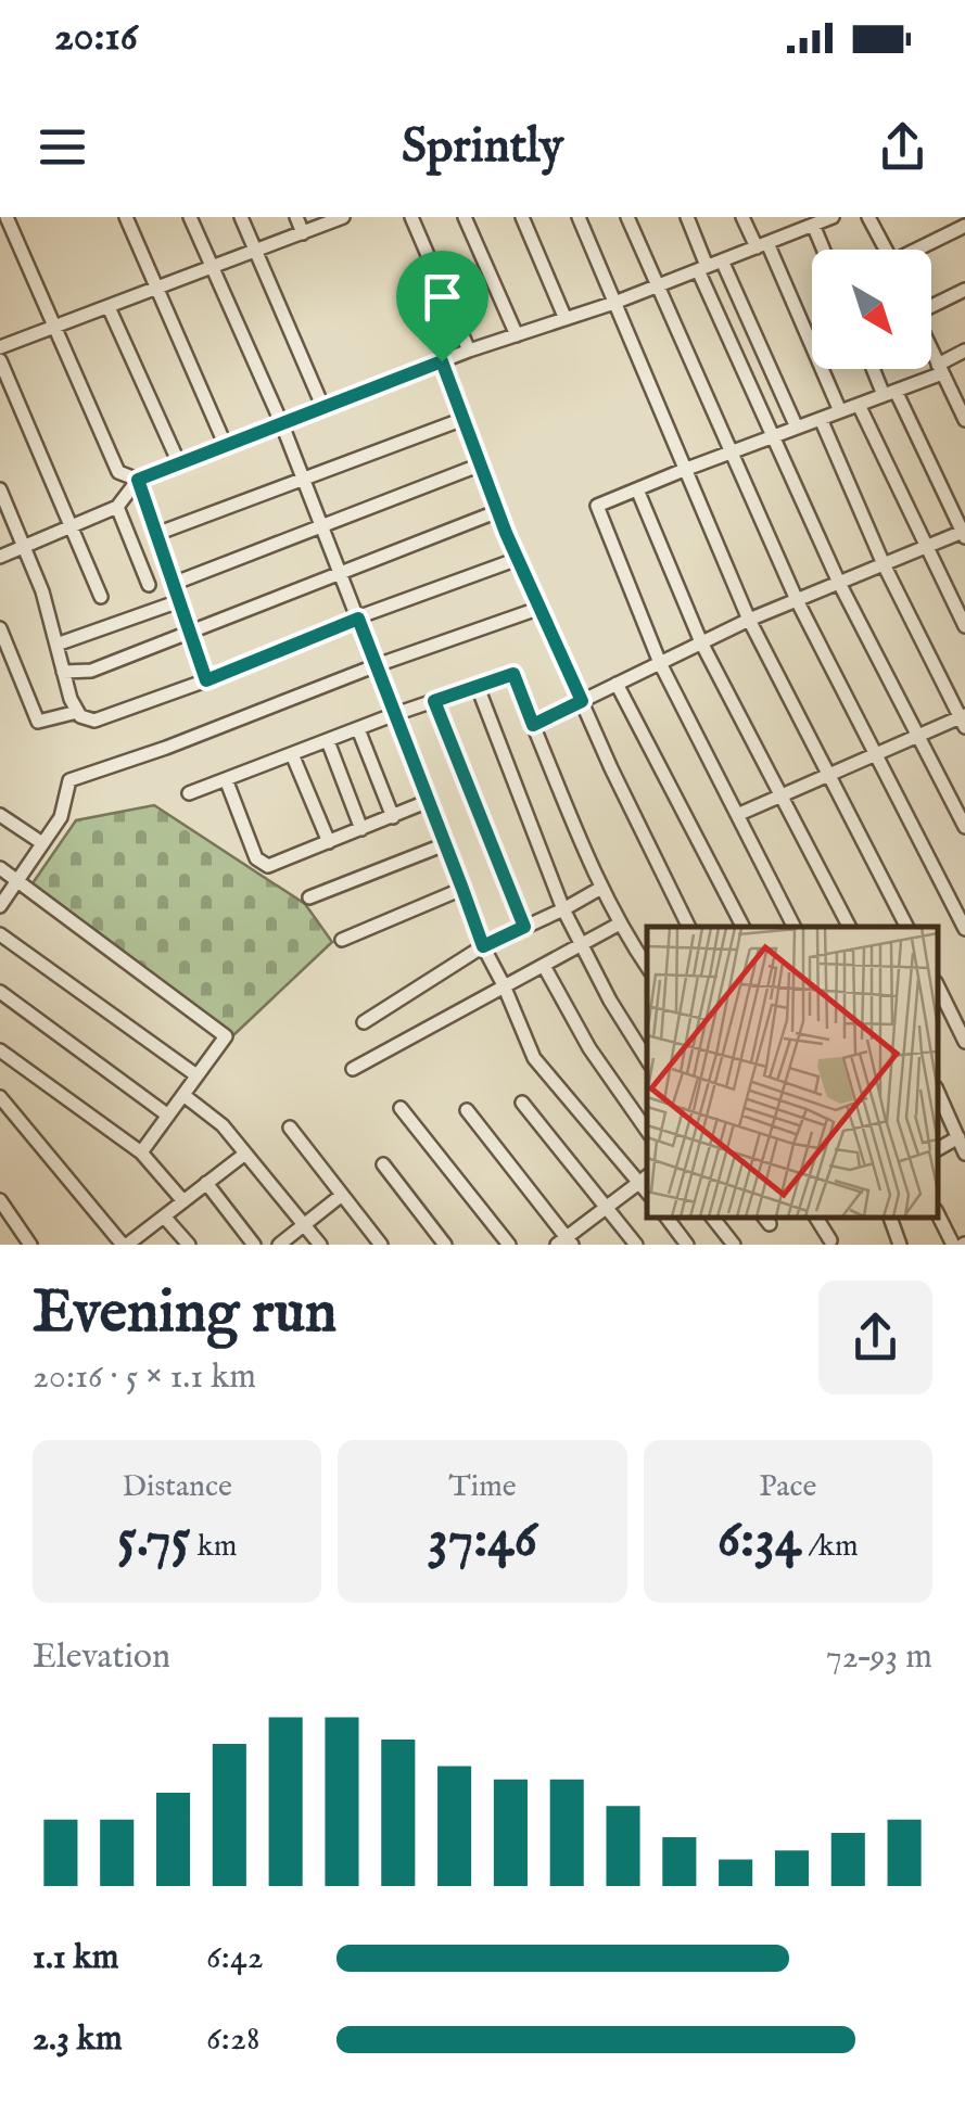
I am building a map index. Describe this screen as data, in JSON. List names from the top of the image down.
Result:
{
  "north": "bottom right",
  "page": {
    "status": "20:16",
    "header": "Sprintly",
    "heading": ["Evening run", "20:16 · 5 × 1.1 km"],
    "stats": [
      ["Distance", "5.75 km"],
      ["Time", "37:46"],
      ["Pace", "6:34 /km"]
    ],
    "chart": ["Elevation", "72–93 m"],
    "list": [
      {
        "name": "1.1 km",
        "note": "6:42"
      },
      {
        "name": "2.3 km",
        "note": "6:28"
      }
    ]
  }
}
